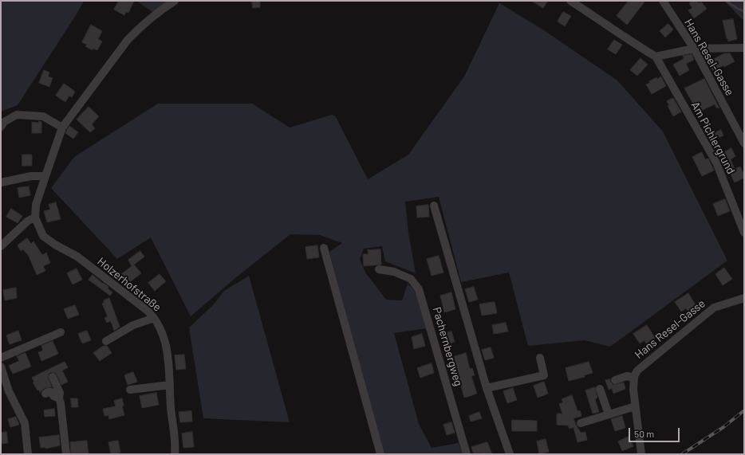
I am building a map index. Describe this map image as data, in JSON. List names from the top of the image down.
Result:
{
  "streets": {
    "street": [
      "Hans Resel-Gasse",
      "Am Pichlergrund",
      "Holzerhofstraße",
      "Pachernbergweg"
    ]
  },
  "scale_bar": "50 m"
}
